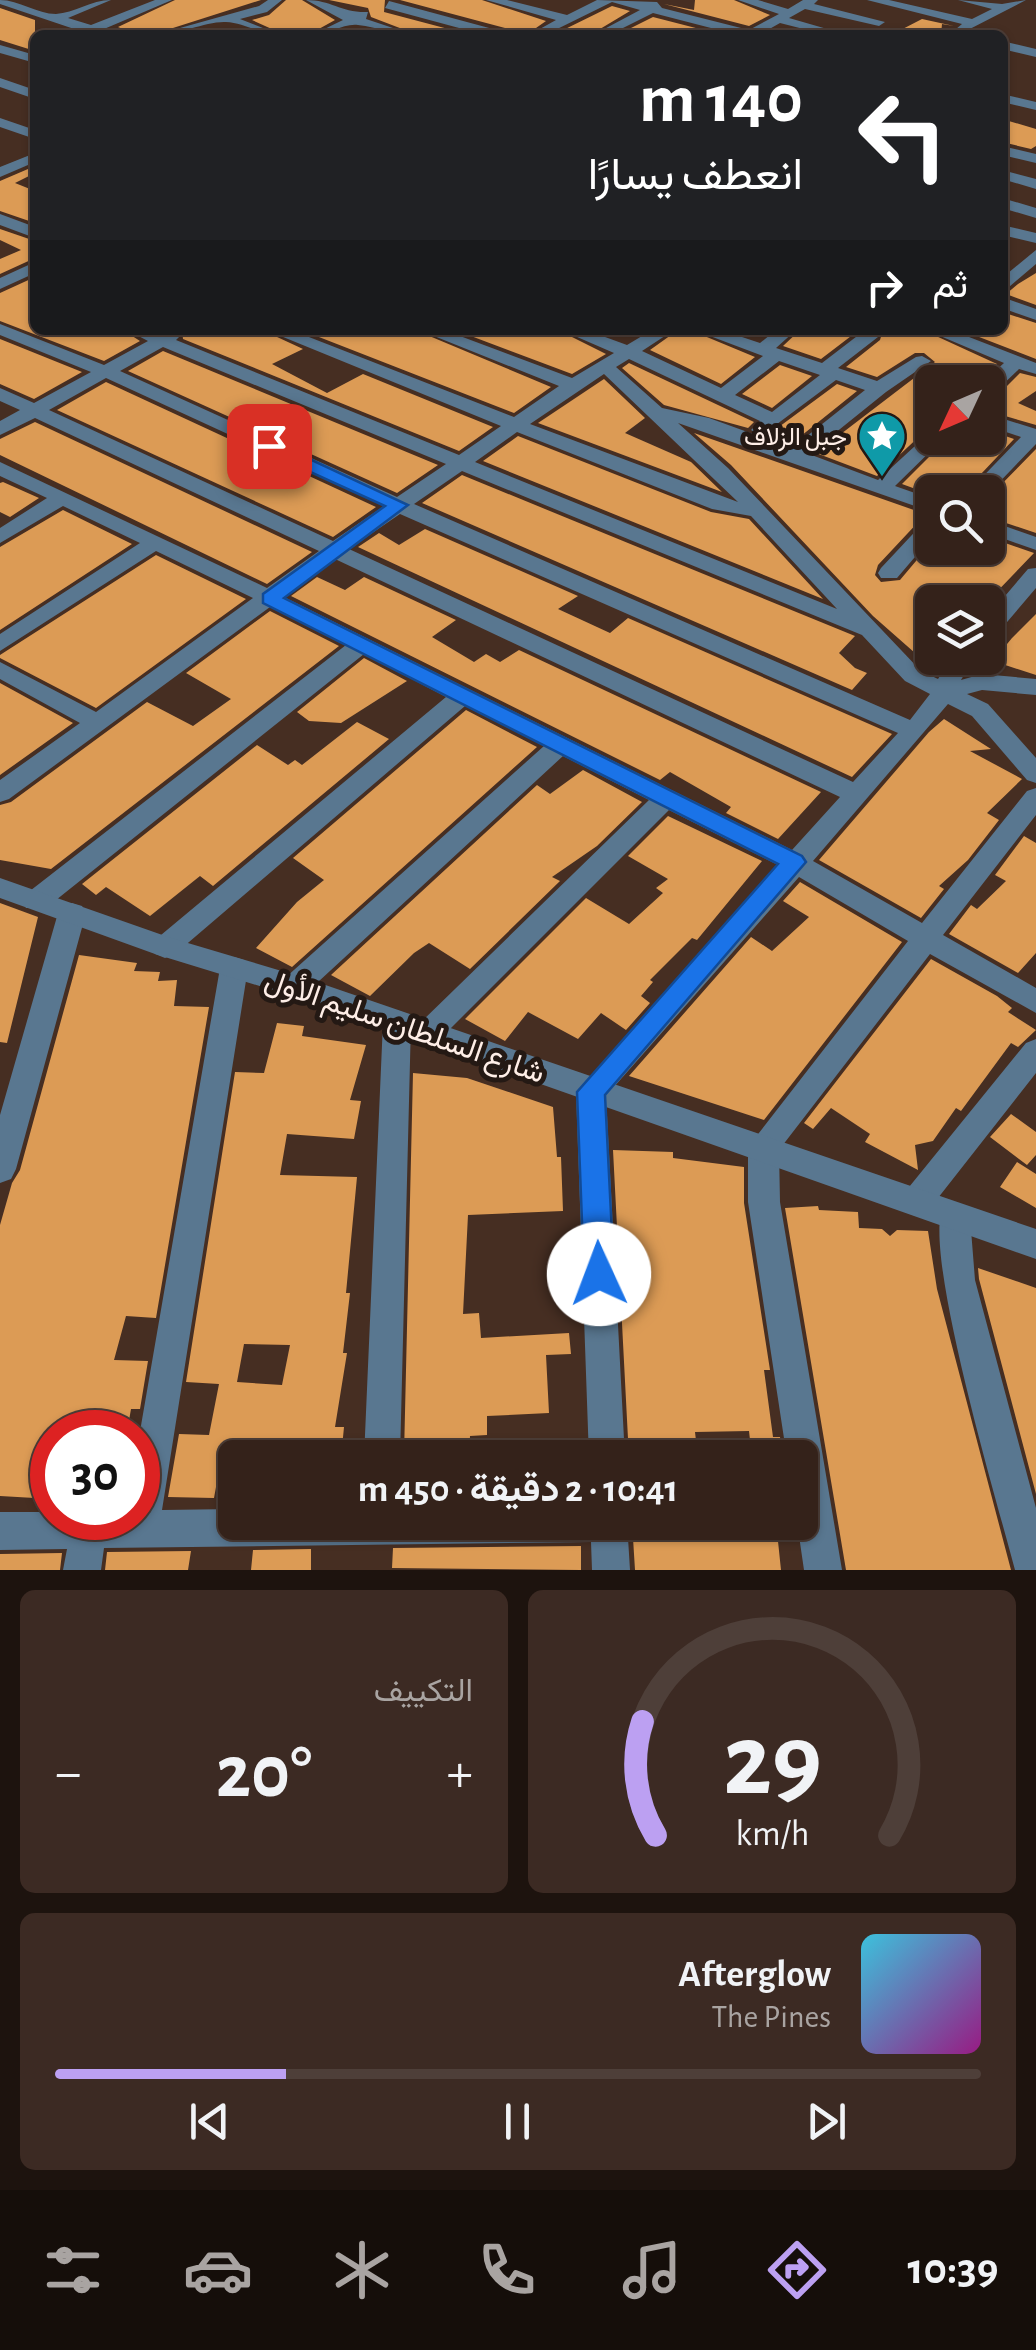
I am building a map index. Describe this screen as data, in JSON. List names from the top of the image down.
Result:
{
  "streets": {
    "street": ["شارع السلطان سليم الأول"]
  },
  "places": {
    "place": ["جبل الزلاف"]
  },
  "north": "bottom left",
  "page": {
    "turn": ["140 m", "انعطف يسارًا"],
    "then": "ثم",
    "limit": "30",
    "trip": "10:41 · 2 دقيقة · 450 m",
    "tile": "التكييف",
    "heat": ["−", "20°", "+"],
    "song": ["Afterglow", "The Pines"],
    "tabs": "10:39",
    "gauge": ["29", "km/h"]
  }
}
